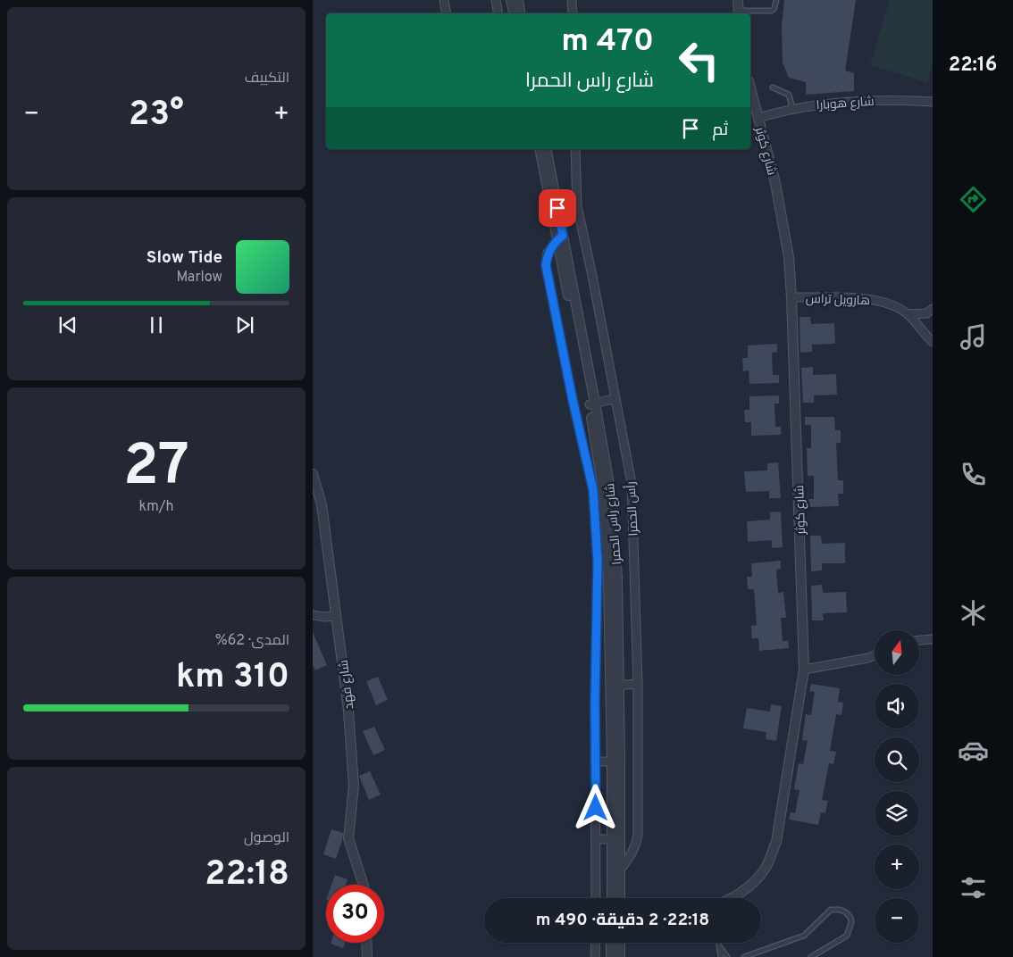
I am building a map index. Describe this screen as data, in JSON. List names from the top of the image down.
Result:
{
  "streets": {
    "street": [
      "شارع هوبارا",
      "شارع كوثر",
      "هارويل تراس",
      "رأس الحمرا",
      "شارع راس الحمرا",
      "شارع فهد"
    ]
  },
  "crossings": [
    ["شارع هوبارا", "شارع كوثر"],
    ["شارع كوثر", "هارويل تراس"],
    ["رأس الحمرا", "شارع راس الحمرا"]
  ],
  "north": "top",
  "page": {
    "tabs": "22:16",
    "tile": [
      "التكييف",
      ["27", "km/h"],
      ["المدى · 62%", "310 km"],
      ["الوصول", "22:18"]
    ],
    "turn": ["470 m", "شارع راس الحمرا"],
    "heat": ["−", "23°", "+"],
    "then": "ثم",
    "song": ["Slow Tide", "Marlow"],
    "map_buttons": ["+", "−"],
    "limit": "30",
    "trip": "22:18 · 2 دقيقة · 490 m"
  }
}
